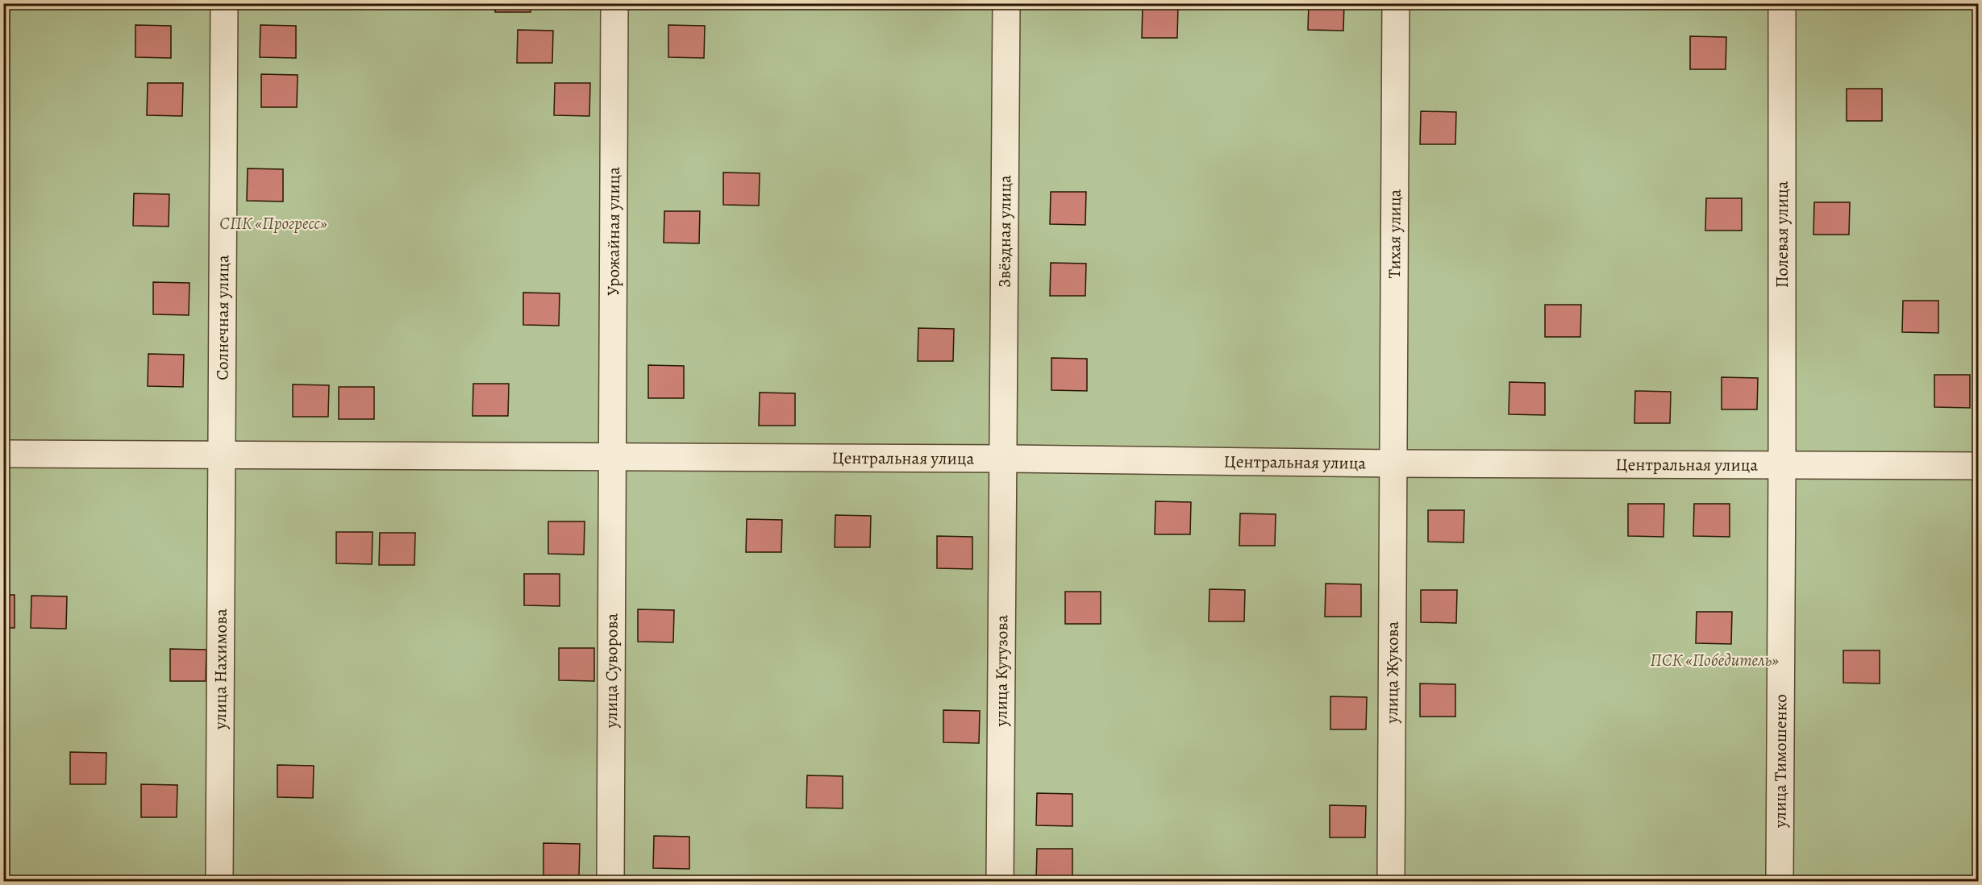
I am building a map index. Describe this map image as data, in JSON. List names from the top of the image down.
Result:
{
  "streets": {
    "street": [
      "Урожайная улица",
      "Звёздная улица",
      "Тихая улица",
      "Полевая улица",
      "Солнечная улица",
      "Центральная улица",
      "улица Нахимова",
      "улица Суворова",
      "улица Кутузова",
      "улица Жукова",
      "улица Тимошенко"
    ]
  },
  "crossings": [
    ["Урожайная улица", "Центральная улица"],
    ["Урожайная улица", "улица Суворова"],
    ["Звёздная улица", "Центральная улица"],
    ["Звёздная улица", "улица Кутузова"],
    ["Тихая улица", "Центральная улица"],
    ["Тихая улица", "улица Жукова"],
    ["Полевая улица", "Центральная улица"],
    ["Полевая улица", "улица Тимошенко"],
    ["Солнечная улица", "Центральная улица"],
    ["Солнечная улица", "улица Нахимова"],
    ["Центральная улица", "улица Нахимова"],
    ["Центральная улица", "улица Суворова"],
    ["Центральная улица", "улица Кутузова"],
    ["Центральная улица", "улица Жукова"],
    ["Центральная улица", "улица Тимошенко"]
  ],
  "parks": ["СПК «Прогресс»", "ПСК «Победитель»"]
}
